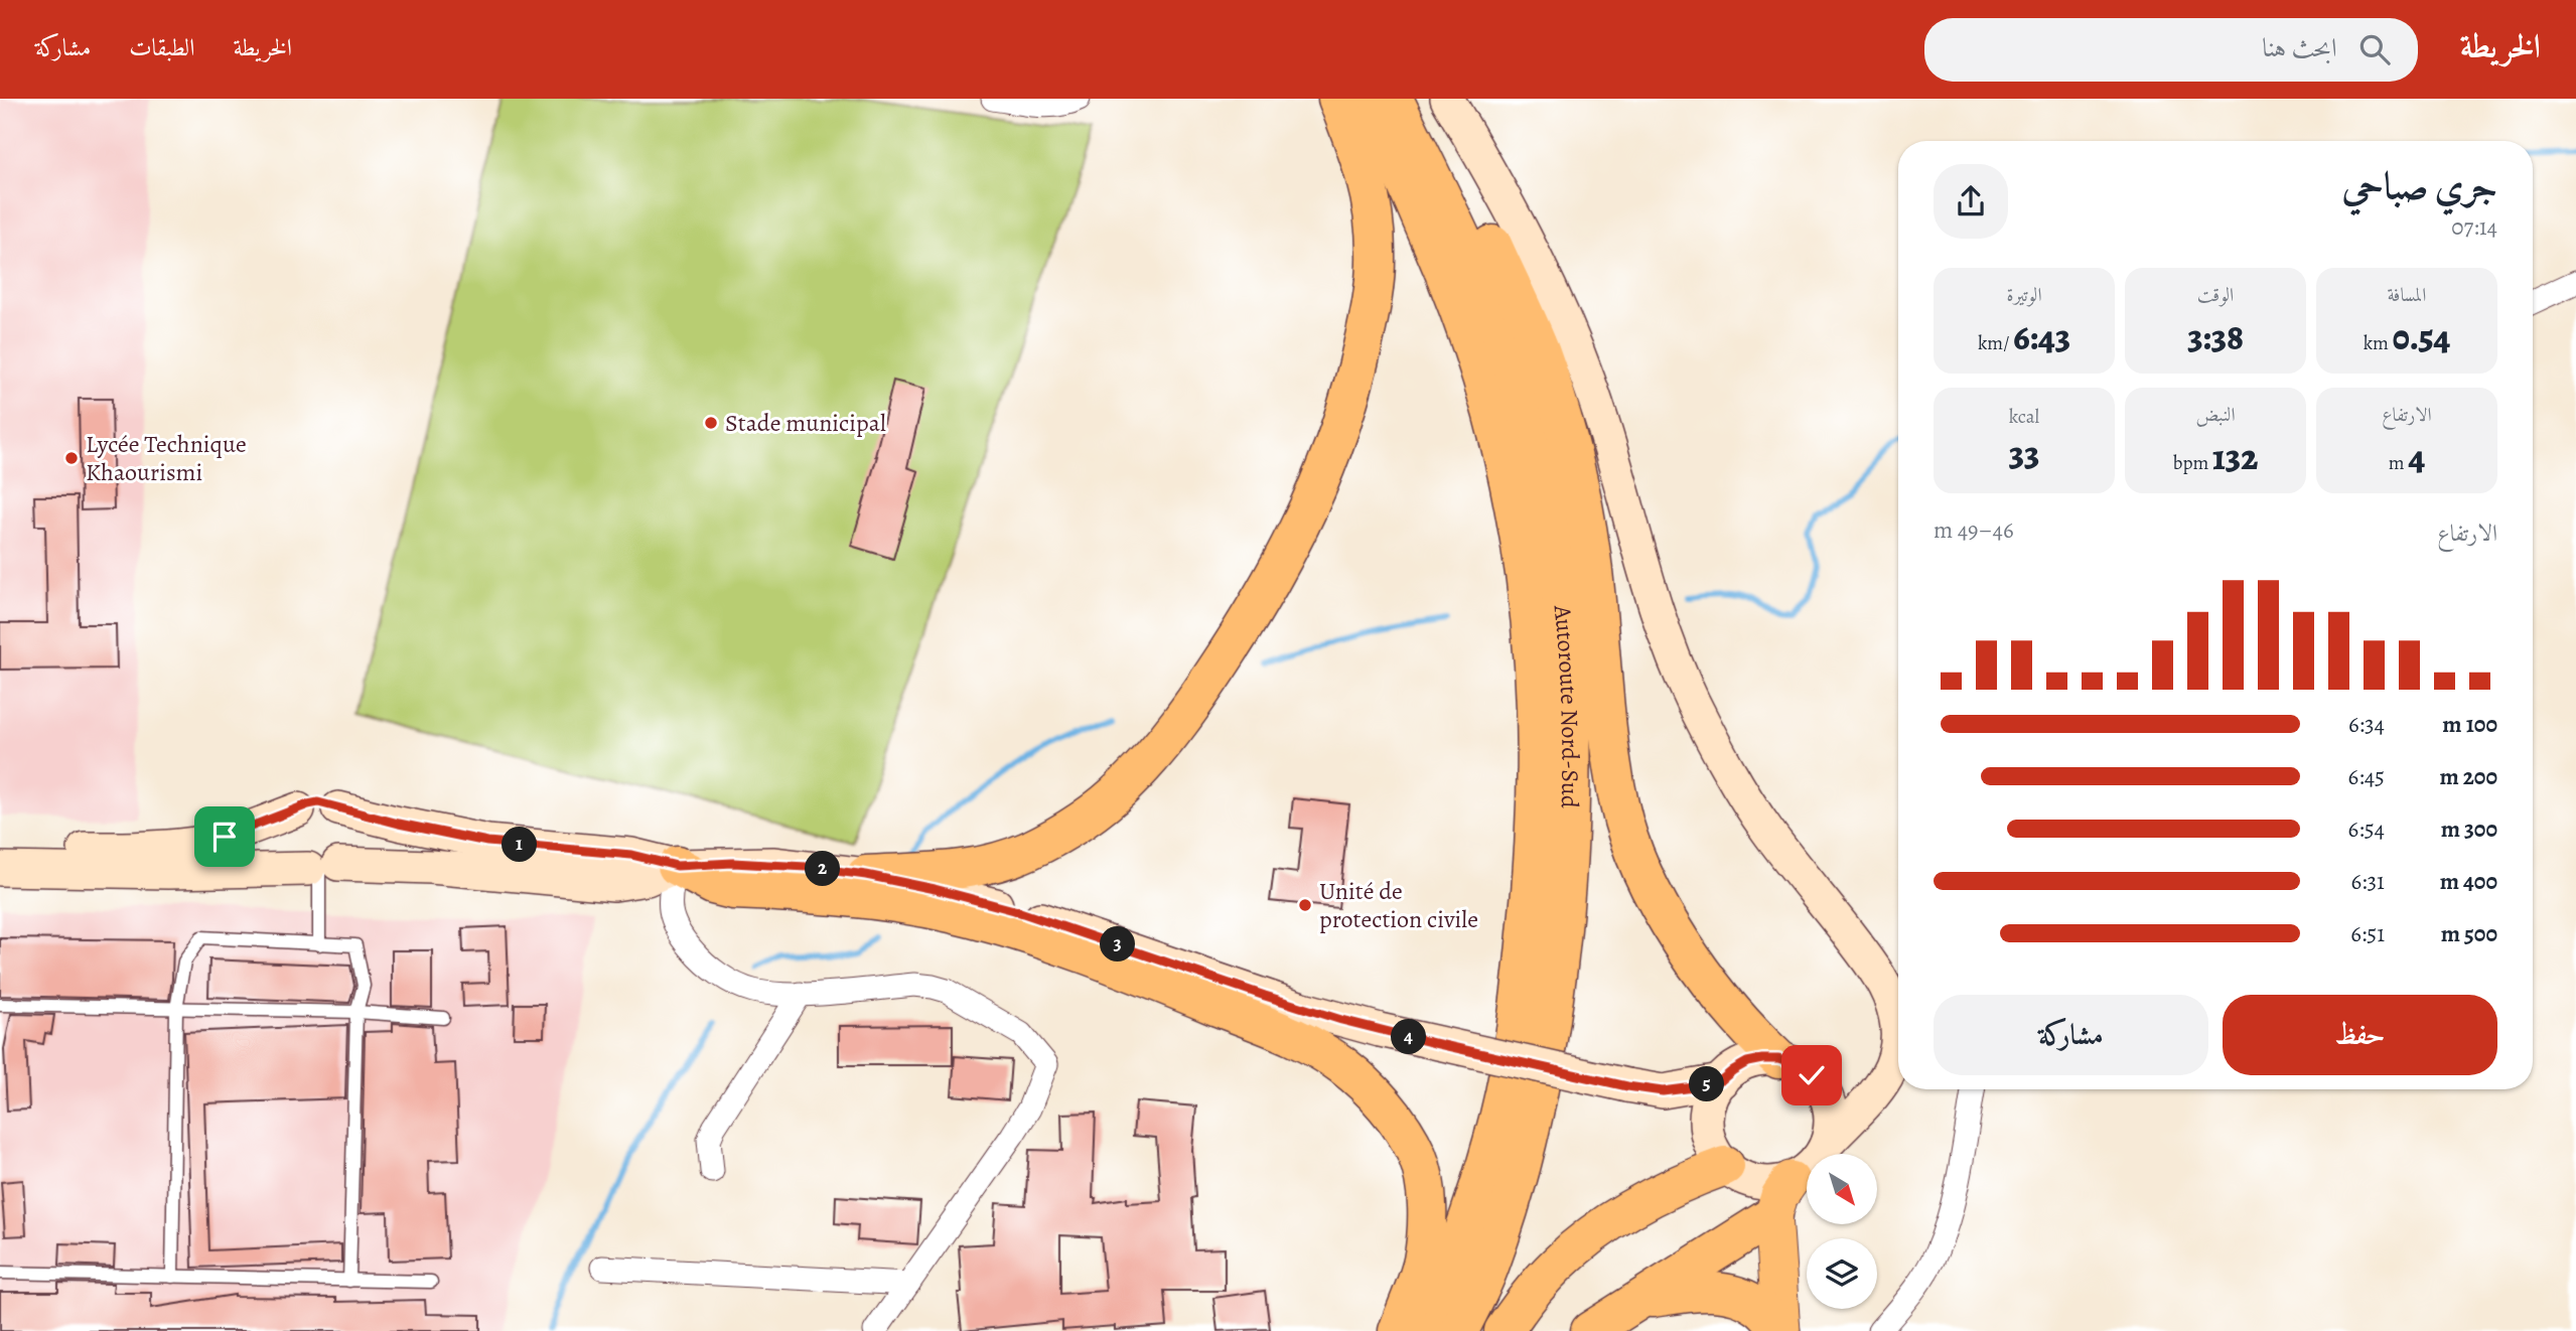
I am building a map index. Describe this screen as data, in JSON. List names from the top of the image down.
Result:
{
  "streets": {
    "highway": ["Autoroute Nord-Sud"]
  },
  "places": ["Stade municipal", "Lycée Technique Khaourismi", "Unité de protection civile"],
  "north": "bottom right",
  "page": {
    "header": "الخريطة",
    "search": "ابحث هنا",
    "nav": ["الخريطة", "الطبقات", "مشاركة"],
    "heading": ["جري صباحي", "07:14"],
    "stats": [
      ["المسافة", "0.54 km"],
      ["الوقت", "3:38"],
      ["الوتيرة", "6:43 /km"],
      ["الارتفاع", "4 m"],
      ["النبض", "132 bpm"],
      ["kcal", "33"]
    ],
    "chart": ["الارتفاع", "46–49 m"],
    "list": [
      {
        "name": "100 m",
        "note": "6:34"
      },
      {
        "name": "200 m",
        "note": "6:45"
      },
      {
        "name": "300 m",
        "note": "6:54"
      },
      {
        "name": "400 m",
        "note": "6:31"
      },
      {
        "name": "500 m",
        "note": "6:51"
      }
    ],
    "pins": [
      "1",
      "2",
      "3",
      "4",
      "5"
    ],
    "buttons": ["حفظ", "مشاركة"]
  }
}
